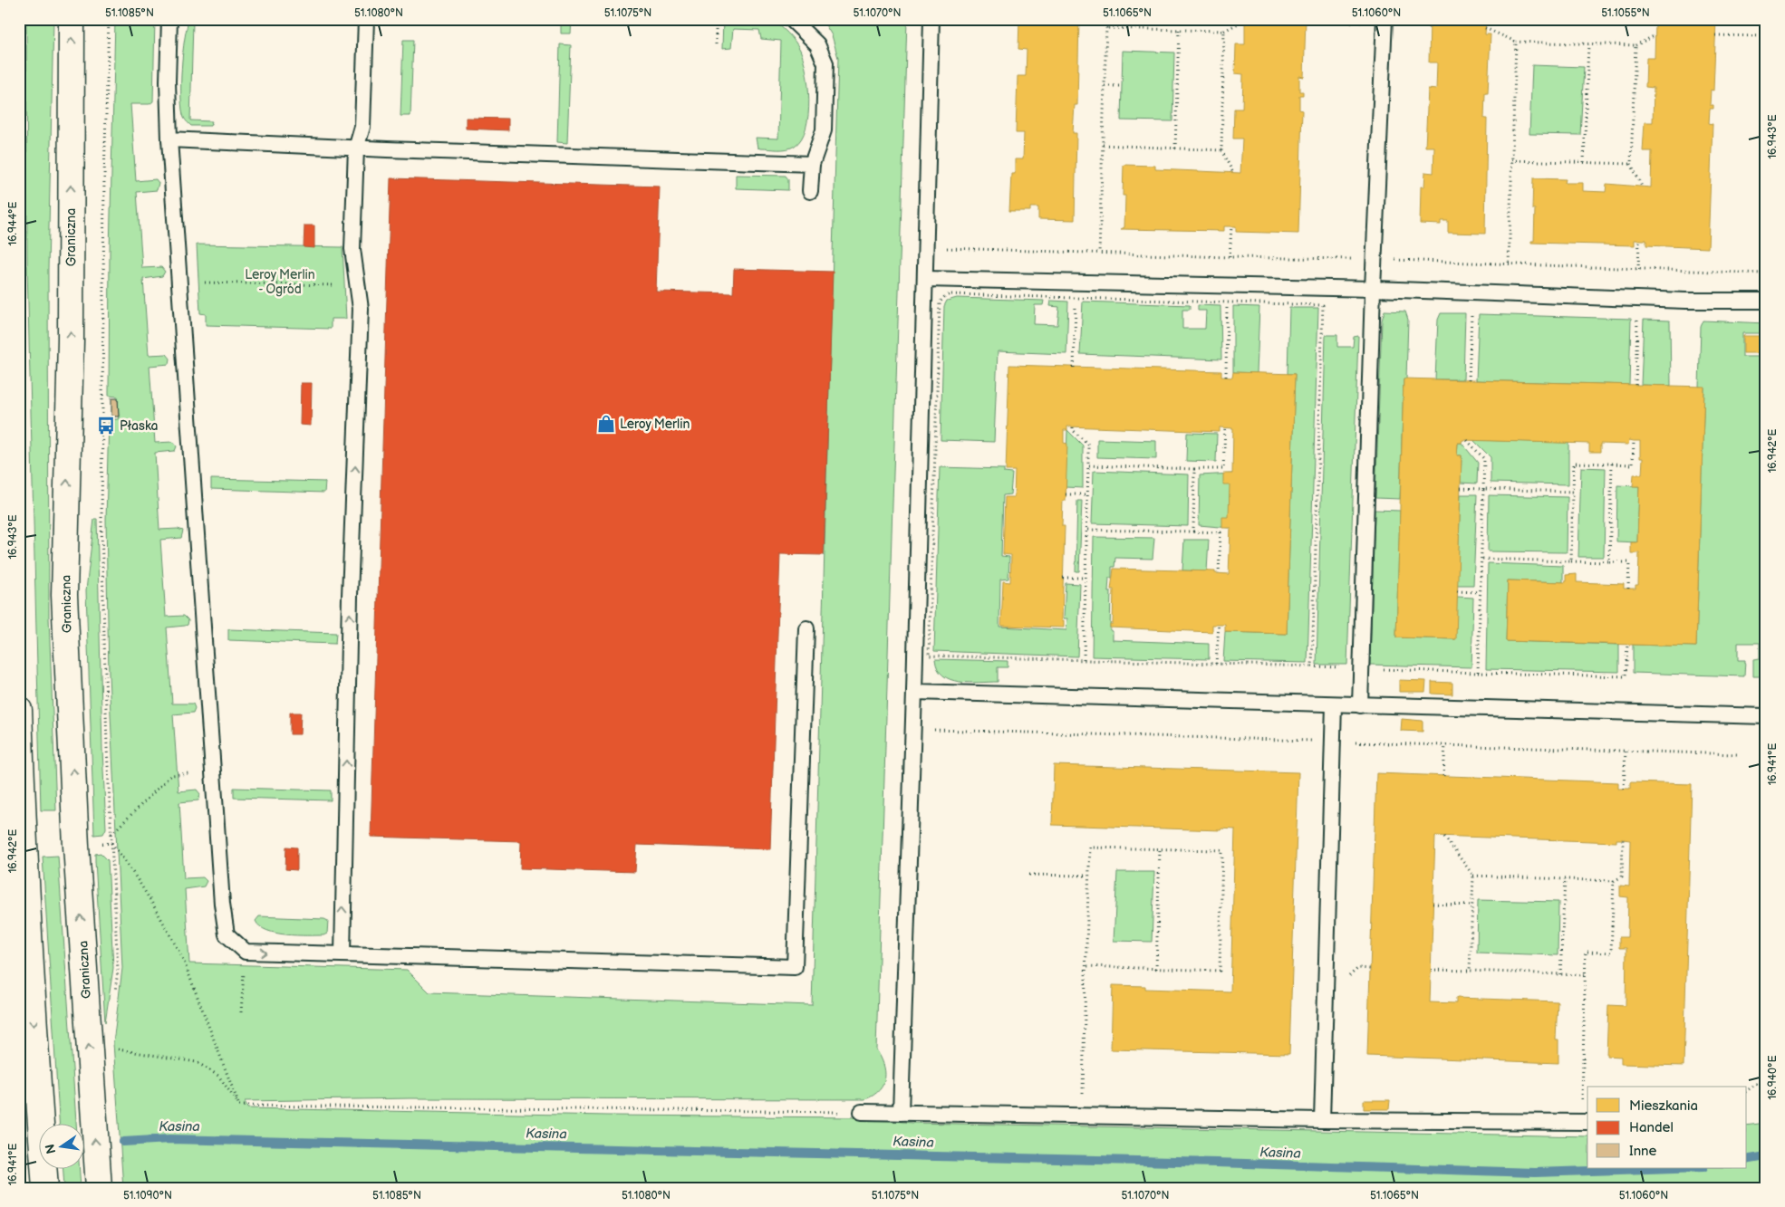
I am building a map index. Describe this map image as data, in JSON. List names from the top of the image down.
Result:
{
  "streets": {
    "main road": ["Graniczna"]
  },
  "water": ["Kasina"],
  "parks": ["Leroy Merlin - Ogród"],
  "places": {
    "shop": ["Leroy Merlin"],
    "bus stop": ["Płaska"]
  },
  "legend": ["Mieszkania", "Handel", "Inne"],
  "north": "left",
  "coordinates": [
    "51.1085°N",
    "51.1080°N",
    "51.1075°N",
    "51.1070°N",
    "51.1065°N",
    "51.1060°N",
    "51.1055°N",
    "16.943°E",
    "16.944°E",
    "16.942°E",
    "16.941°E",
    "16.940°E",
    "51.1090°N"
  ]
}
